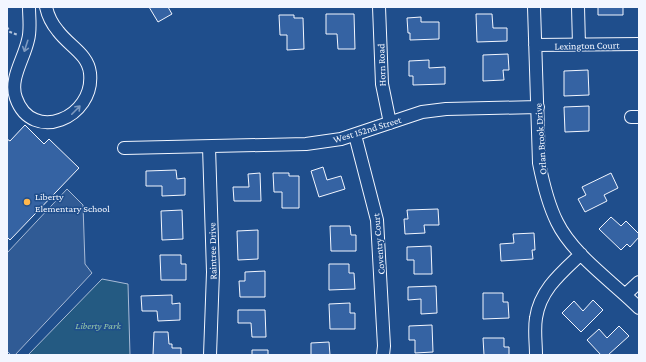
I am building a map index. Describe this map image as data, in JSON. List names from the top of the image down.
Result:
{
  "streets": {
    "street": [
      "Lexington Court",
      "Horn Road",
      "West 152nd Street",
      "Orlan Brook Drive",
      "Coventry Court",
      "Raintree Drive"
    ]
  },
  "crossings": [
    ["Lexington Court", "Orlan Brook Drive"],
    ["Horn Road", "West 152nd Street"],
    ["West 152nd Street", "Orlan Brook Drive"],
    ["West 152nd Street", "Coventry Court"],
    ["West 152nd Street", "Raintree Drive"]
  ],
  "parks": ["Liberty Park"],
  "places": ["Liberty Elementary School"]
}
